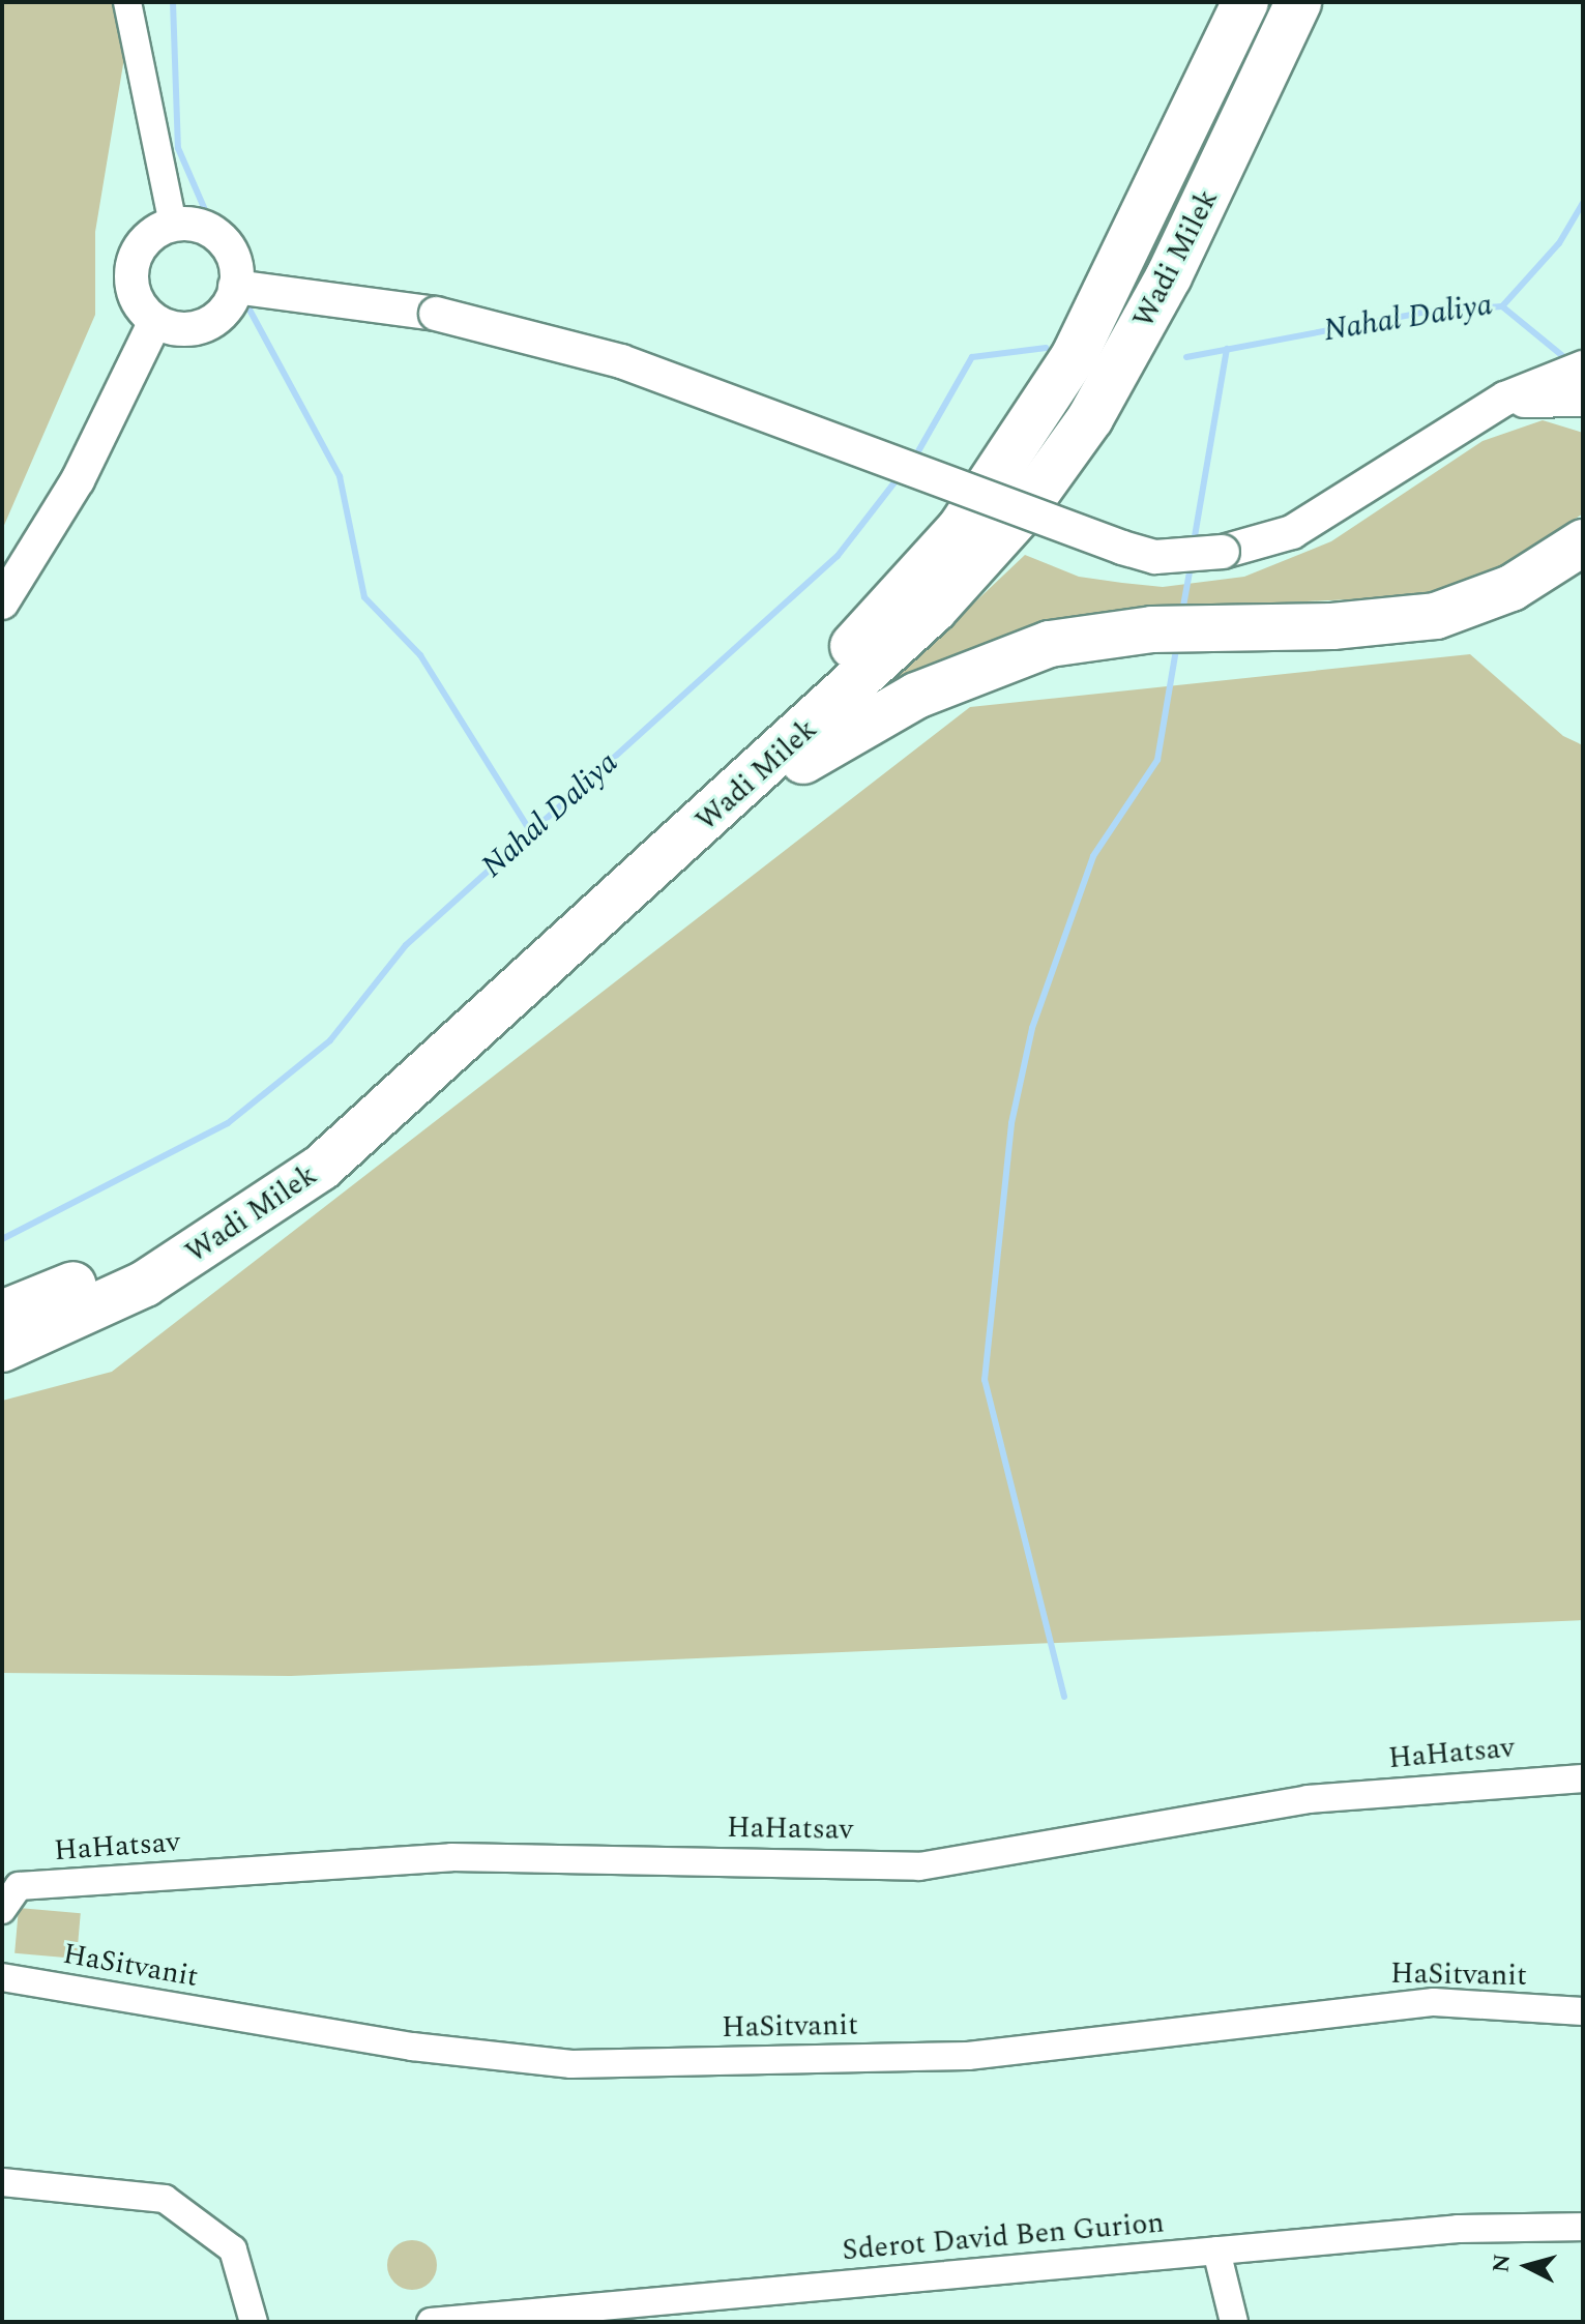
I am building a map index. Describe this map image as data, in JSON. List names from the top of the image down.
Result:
{
  "streets": {
    "highway": ["Wadi Milek"],
    "street": ["HaHatsav", "HaSitvanit", "Sderot David Ben Gurion"]
  },
  "water": ["Nahal Daliya"],
  "north": "left"
}
